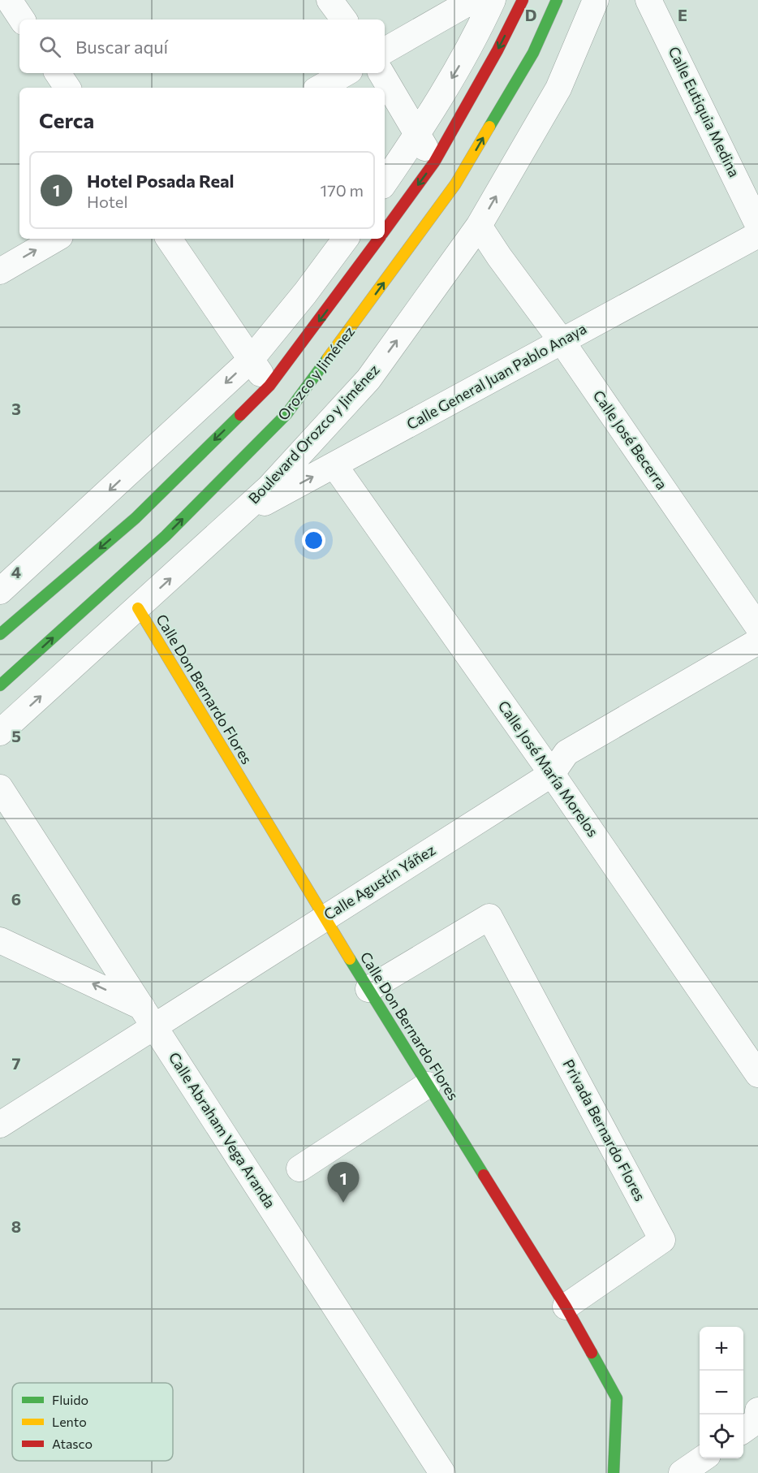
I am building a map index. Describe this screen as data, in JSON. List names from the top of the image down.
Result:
{
  "streets": {
    "main road": ["Orozco y Jiménez", "Calle Don Bernardo Flores"],
    "street": [
      "Calle Eutiquia Medina",
      "Calle General Juan Pablo Anaya",
      "Boulevard Orozco y Jiménez",
      "Calle José Becerra",
      "Calle José María Morelos",
      "Calle Agustín Yáñez",
      "Calle Abraham Vega Aranda",
      "Privada Bernardo Flores"
    ]
  },
  "crossings": [
    ["Calle General Juan Pablo Anaya", "Boulevard Orozco y Jiménez"],
    ["Calle General Juan Pablo Anaya", "Calle José Becerra"],
    ["Calle General Juan Pablo Anaya", "Calle José María Morelos"],
    ["Boulevard Orozco y Jiménez", "Calle José Becerra"],
    ["Boulevard Orozco y Jiménez", "Calle Don Bernardo Flores"],
    ["Calle Don Bernardo Flores", "Calle Agustín Yáñez"],
    ["Calle Don Bernardo Flores", "Privada Bernardo Flores"],
    ["Calle José María Morelos", "Calle Agustín Yáñez"],
    ["Calle Agustín Yáñez", "Calle Abraham Vega Aranda"]
  ],
  "legend": ["Fluido", "Lento", "Atasco"],
  "page": {
    "search": "Buscar aquí",
    "heading": "Cerca",
    "list": [
      {
        "mark": "1",
        "name": "Hotel Posada Real",
        "note": "Hotel",
        "value": "170 m"
      }
    ],
    "pins": "1",
    "map_buttons": ["+", "−"]
  },
  "grid": {
    "columns": ["D", "E"],
    "rows": [
      "3",
      "4",
      "5",
      "6",
      "7",
      "8"
    ]
  }
}
